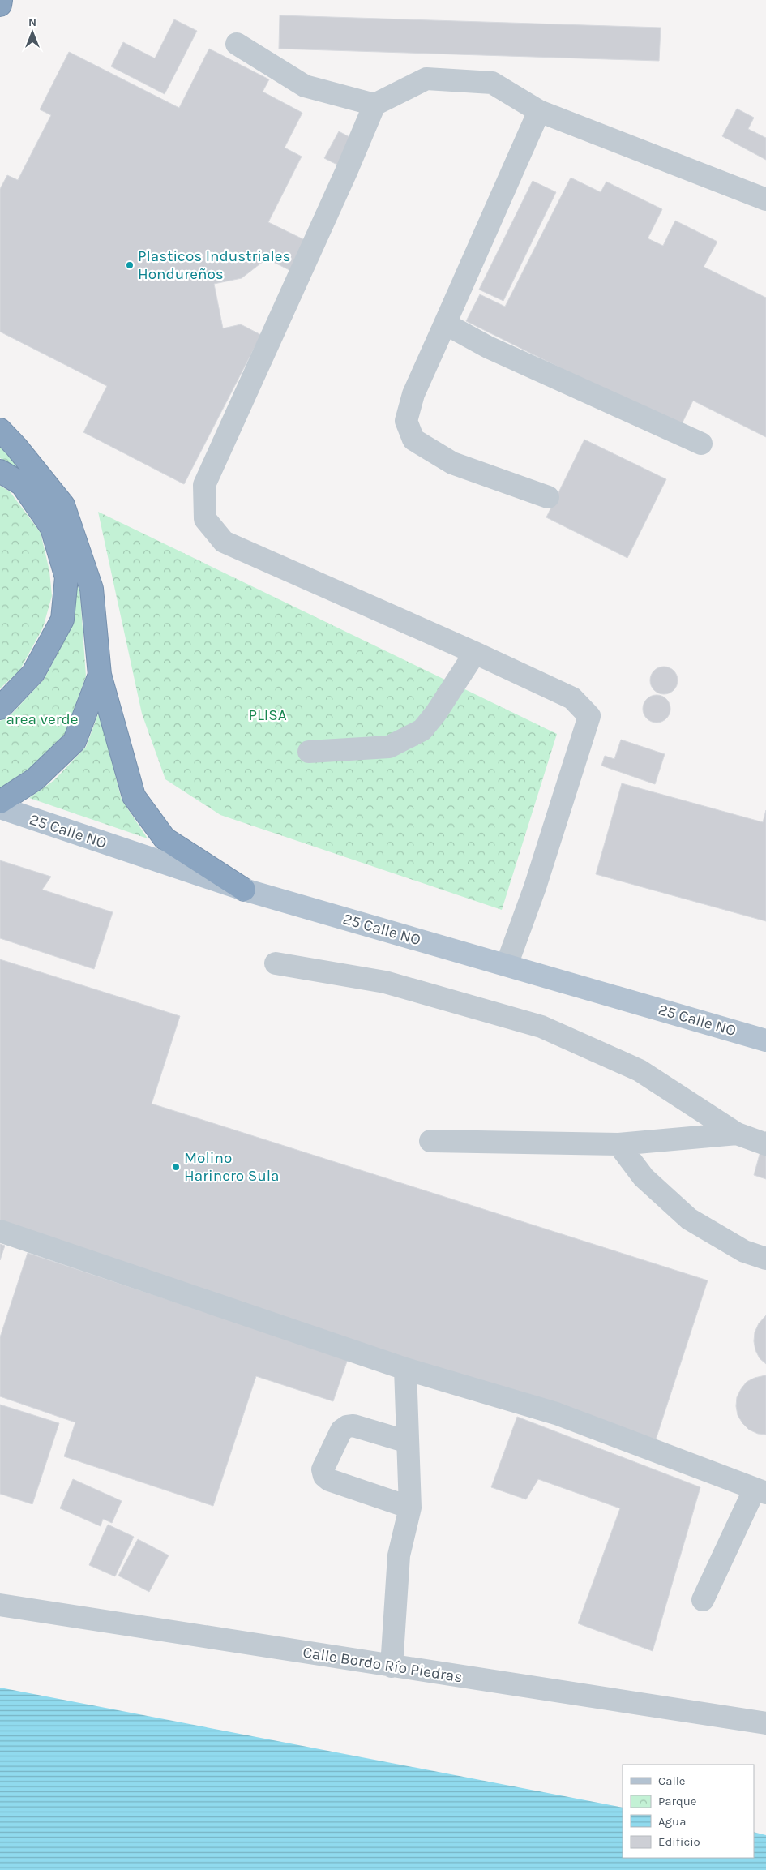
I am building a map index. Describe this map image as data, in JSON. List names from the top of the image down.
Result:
{
  "streets": {
    "main road": ["25 Calle NO"],
    "street": ["Calle Bordo Río Piedras"]
  },
  "parks": ["PLISA", "area verde"],
  "places": ["Plasticos Industriales Hondureños", "Molino Harinero Sula"],
  "legend": [
    "Calle",
    "Parque",
    "Agua",
    "Edificio"
  ],
  "north": "top"
}
